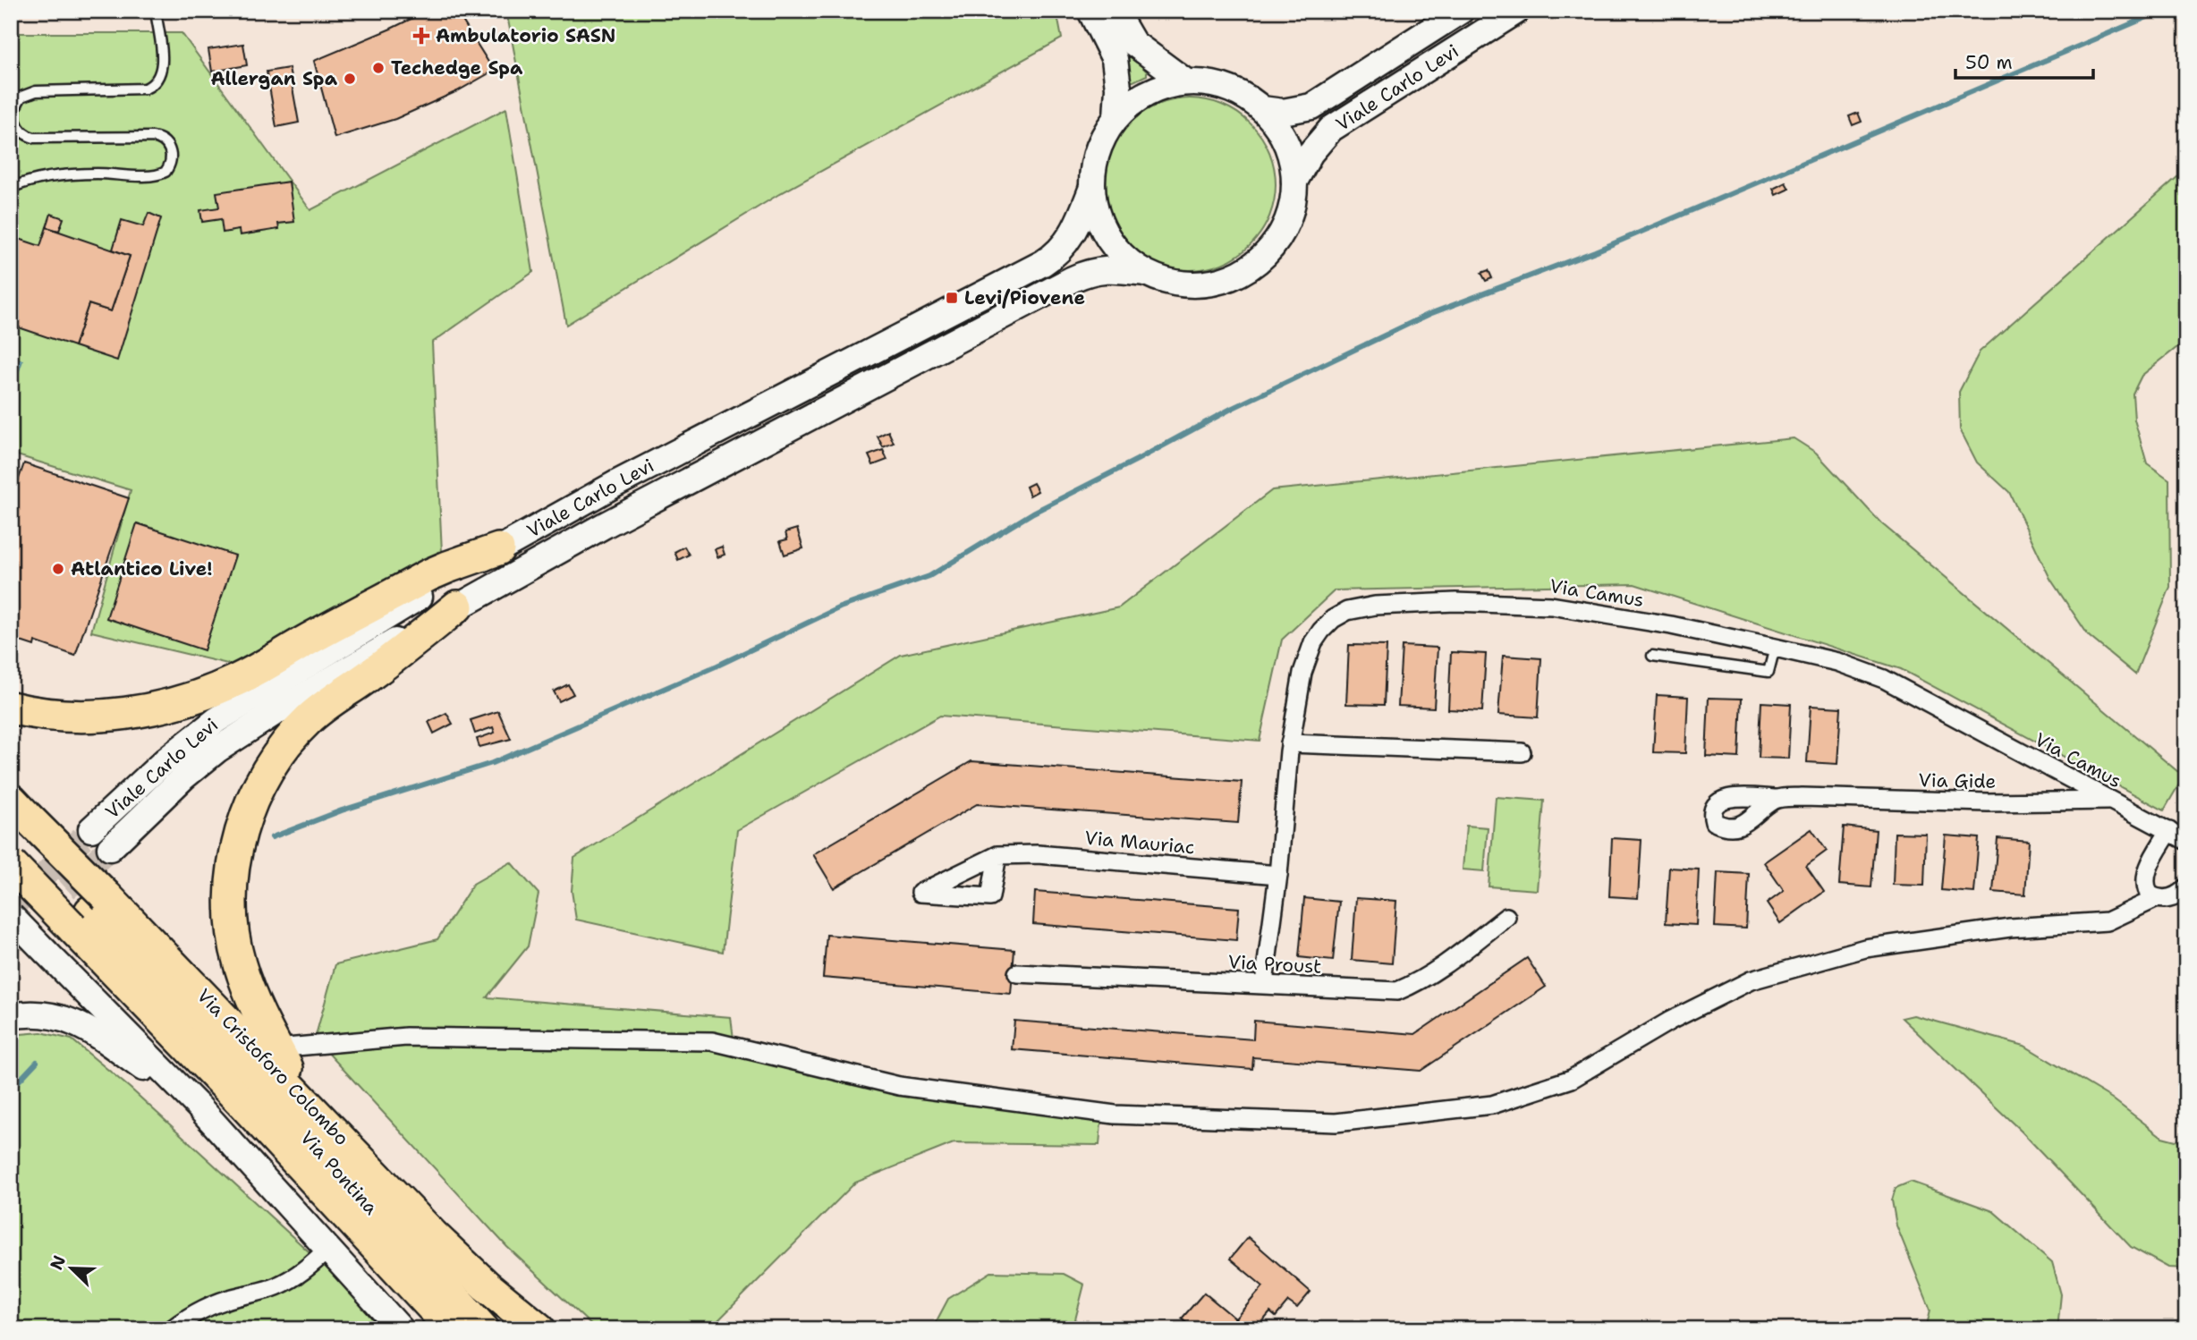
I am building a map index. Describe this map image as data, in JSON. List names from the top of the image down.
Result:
{
  "streets": {
    "highway": ["Via Cristoforo Colombo", "Via Pontina"],
    "street": [
      "Viale Carlo Levi",
      "Via Camus",
      "Via Gide",
      "Via Mauriac",
      "Via Proust"
    ]
  },
  "crossings": [
    ["Via Camus", "Via Gide"],
    ["Via Camus", "Via Mauriac"],
    ["Via Camus", "Via Proust"],
    ["Via Cristoforo Colombo", "Via Pontina"]
  ],
  "places": {
    "health": ["Ambulatorio SASN"],
    "other": ["Techedge Spa", "Allergan Spa", "Atlantico Live!"],
    "transit": ["Levi/Piovene"]
  },
  "scale_bar": "50 m",
  "north": "top left"
}
